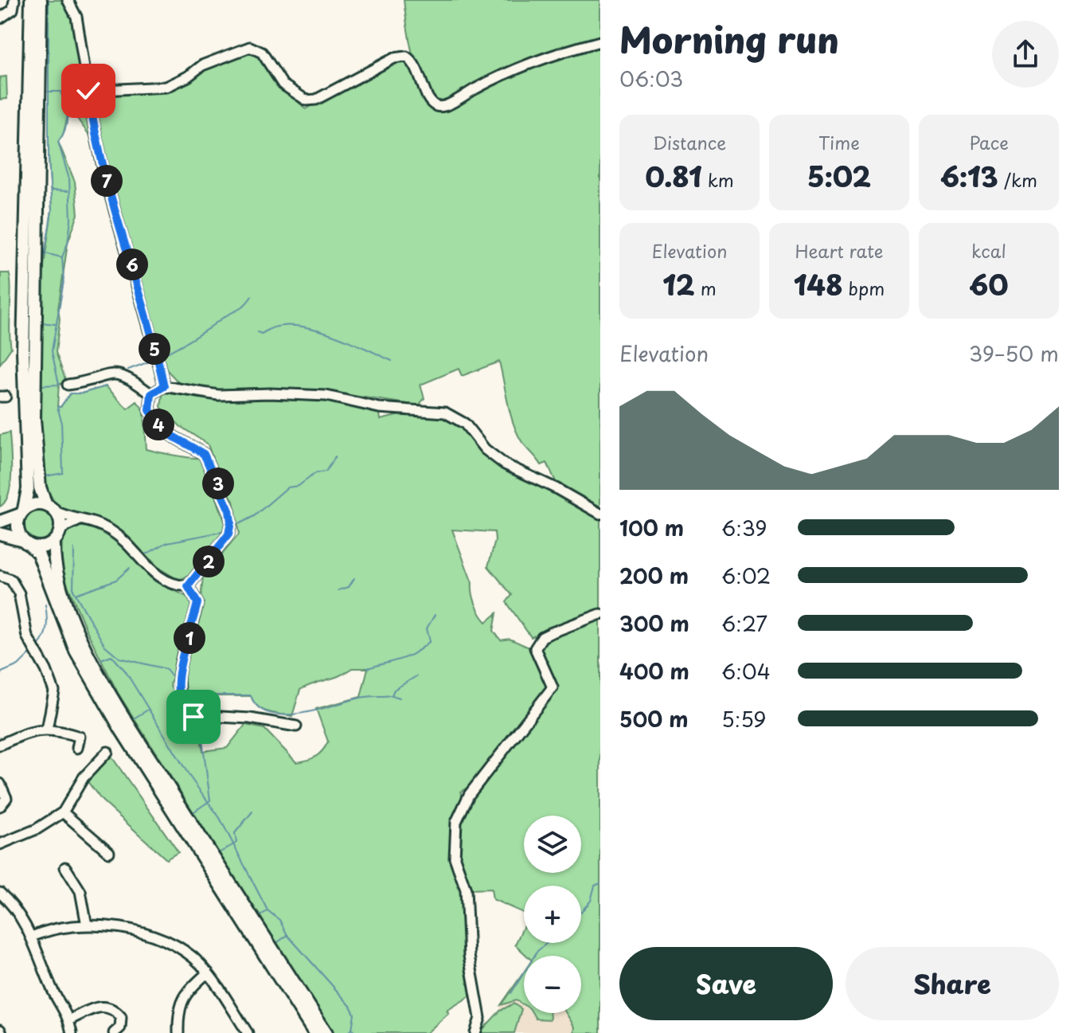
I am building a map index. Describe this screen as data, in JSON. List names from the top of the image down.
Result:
{
  "page": {
    "heading": ["Morning run", "06:03"],
    "stats": [
      ["Distance", "0.81 km"],
      ["Time", "5:02"],
      ["Pace", "6:13 /km"],
      ["Elevation", "12 m"],
      ["Heart rate", "148 bpm"],
      ["kcal", "60"]
    ],
    "pins": [
      "7",
      "6",
      "5",
      "4",
      "3",
      "2",
      "1"
    ],
    "chart": ["Elevation", "39–50 m"],
    "list": [
      {
        "name": "100 m",
        "note": "6:39"
      },
      {
        "name": "200 m",
        "note": "6:02"
      },
      {
        "name": "300 m",
        "note": "6:27"
      },
      {
        "name": "400 m",
        "note": "6:04"
      },
      {
        "name": "500 m",
        "note": "5:59"
      }
    ],
    "map_buttons": ["+", "−"],
    "buttons": ["Save", "Share"]
  }
}
